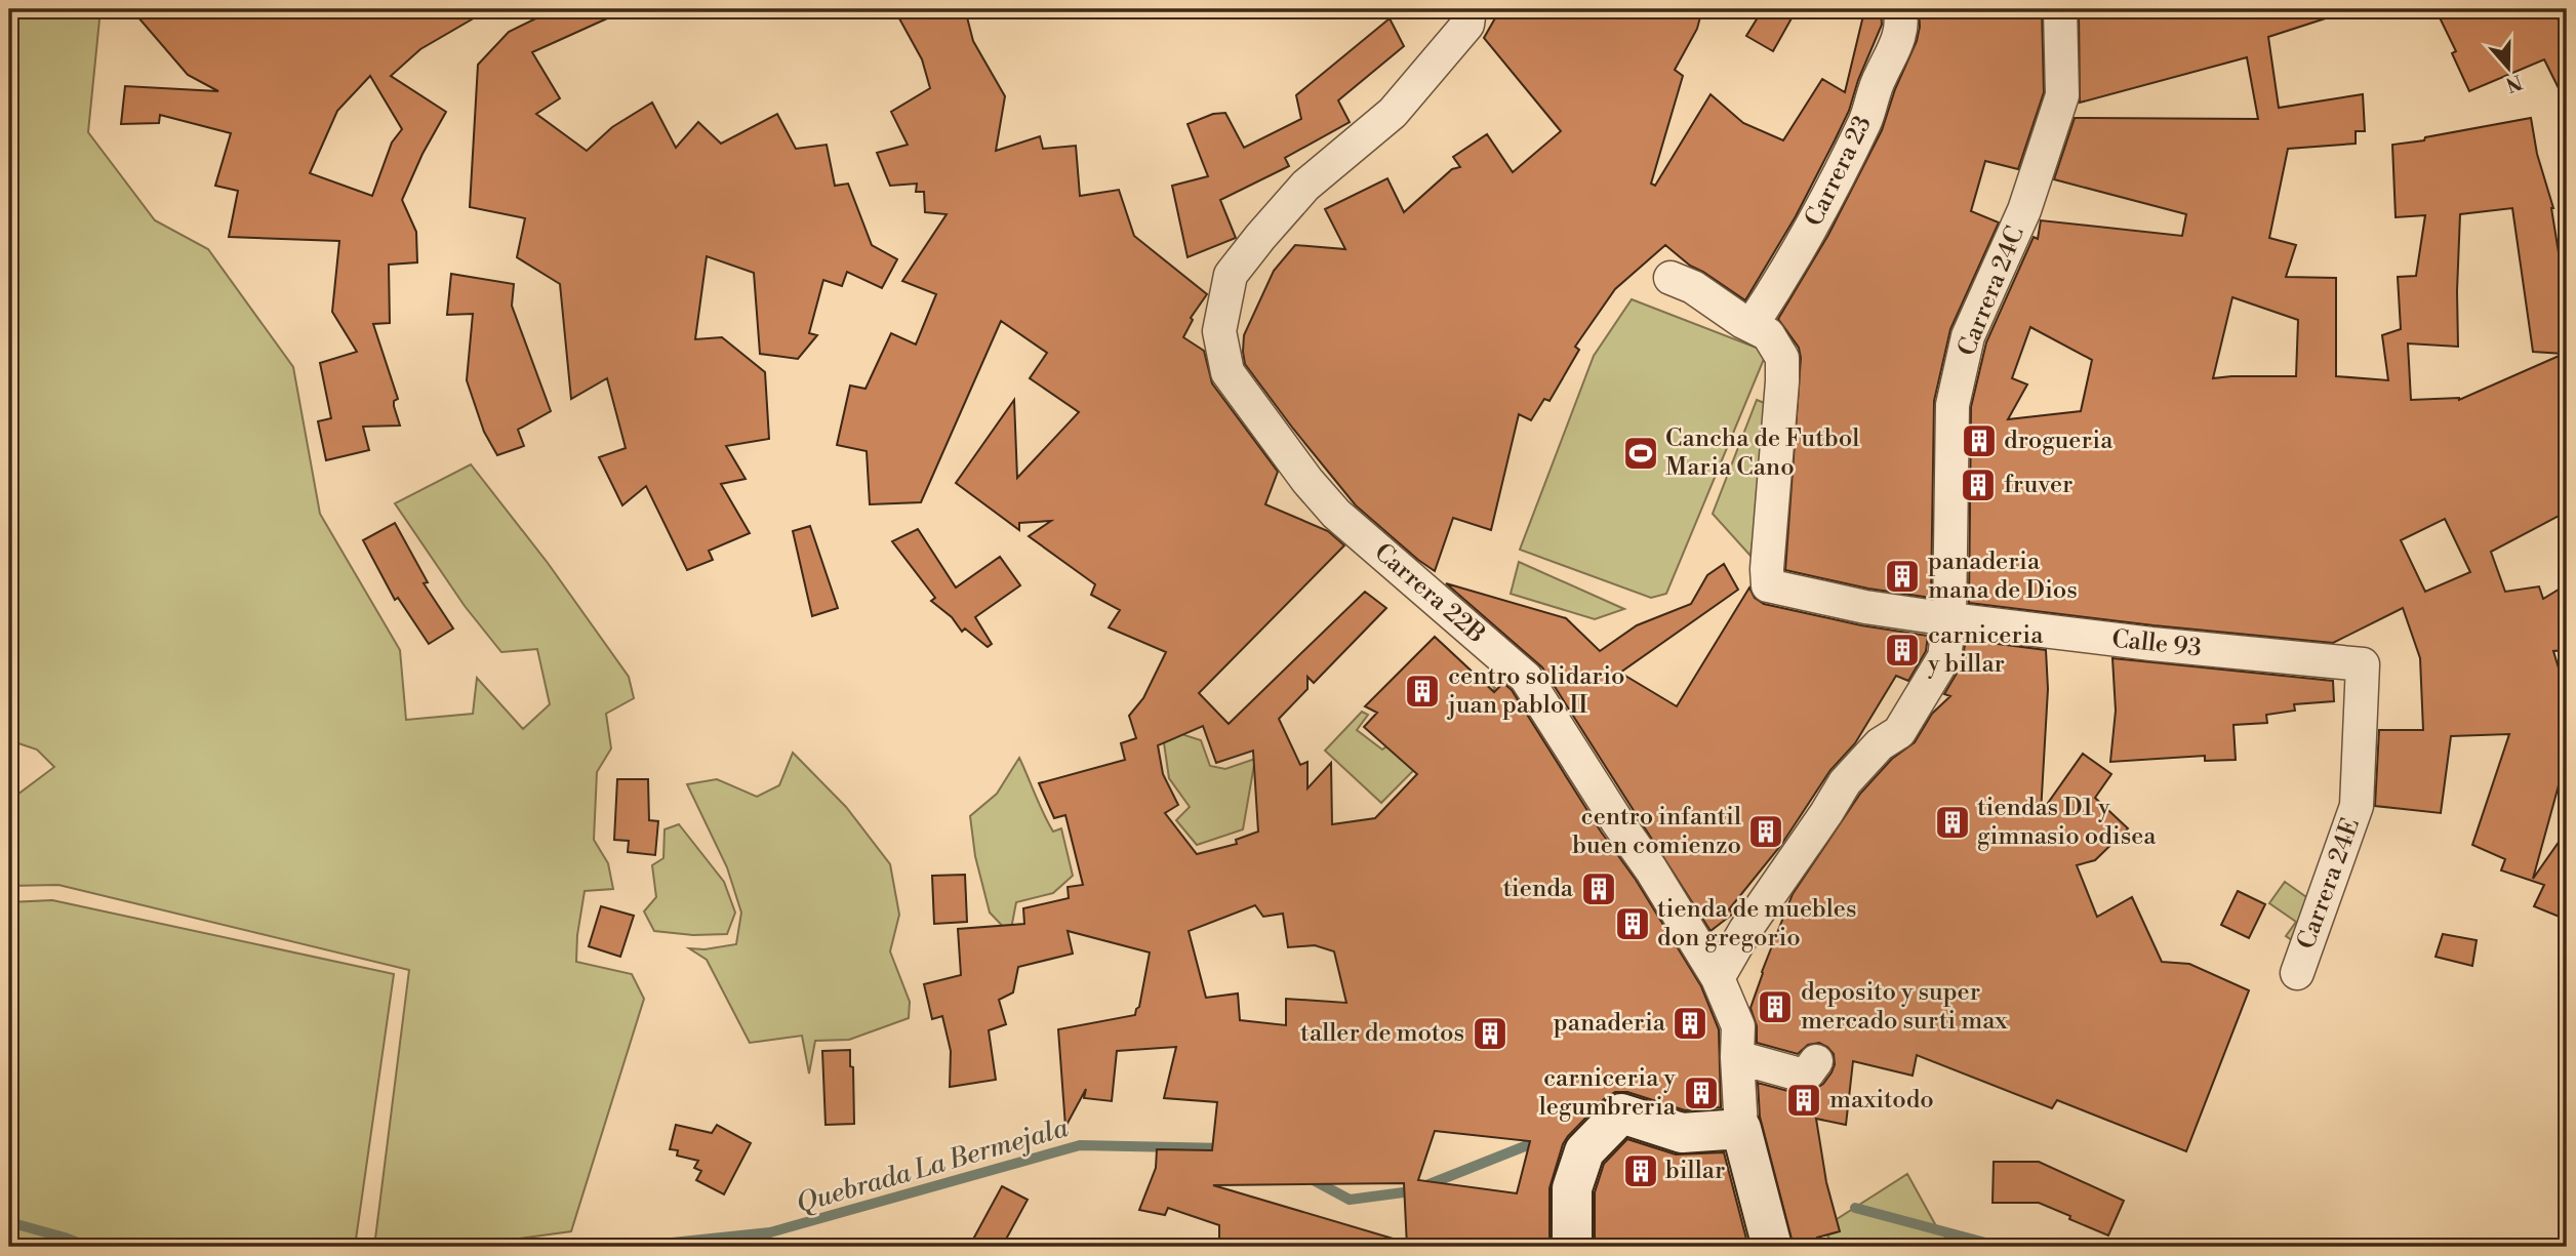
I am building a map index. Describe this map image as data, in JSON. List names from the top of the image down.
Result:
{
  "streets": {
    "street": [
      "Carrera 23",
      "Carrera 24C",
      "Carrera 22B",
      "Calle 93",
      "Carrera 24E"
    ]
  },
  "crossings": [
    ["Carrera 24C", "Carrera 22B"],
    ["Carrera 24C", "Calle 93"],
    ["Calle 93", "Carrera 24E"]
  ],
  "water": ["Quebrada La Bermejala"],
  "places": {
    "building": [
      "drogueria",
      "fruver",
      "panaderia mana de Dios",
      "carniceria y billar",
      "centro solidario juan pablo II",
      "tiendas D1 y gimnasio odisea",
      "centro infantil buen comienzo",
      "tienda",
      "tienda de muebles don gregorio",
      "deposito y super mercado surti max",
      "panaderia",
      "taller de motos",
      "carniceria y legumbreria",
      "maxitodo",
      "billar"
    ],
    "sports": ["Cancha de Futbol Maria Cano"]
  },
  "north": "bottom"
}
